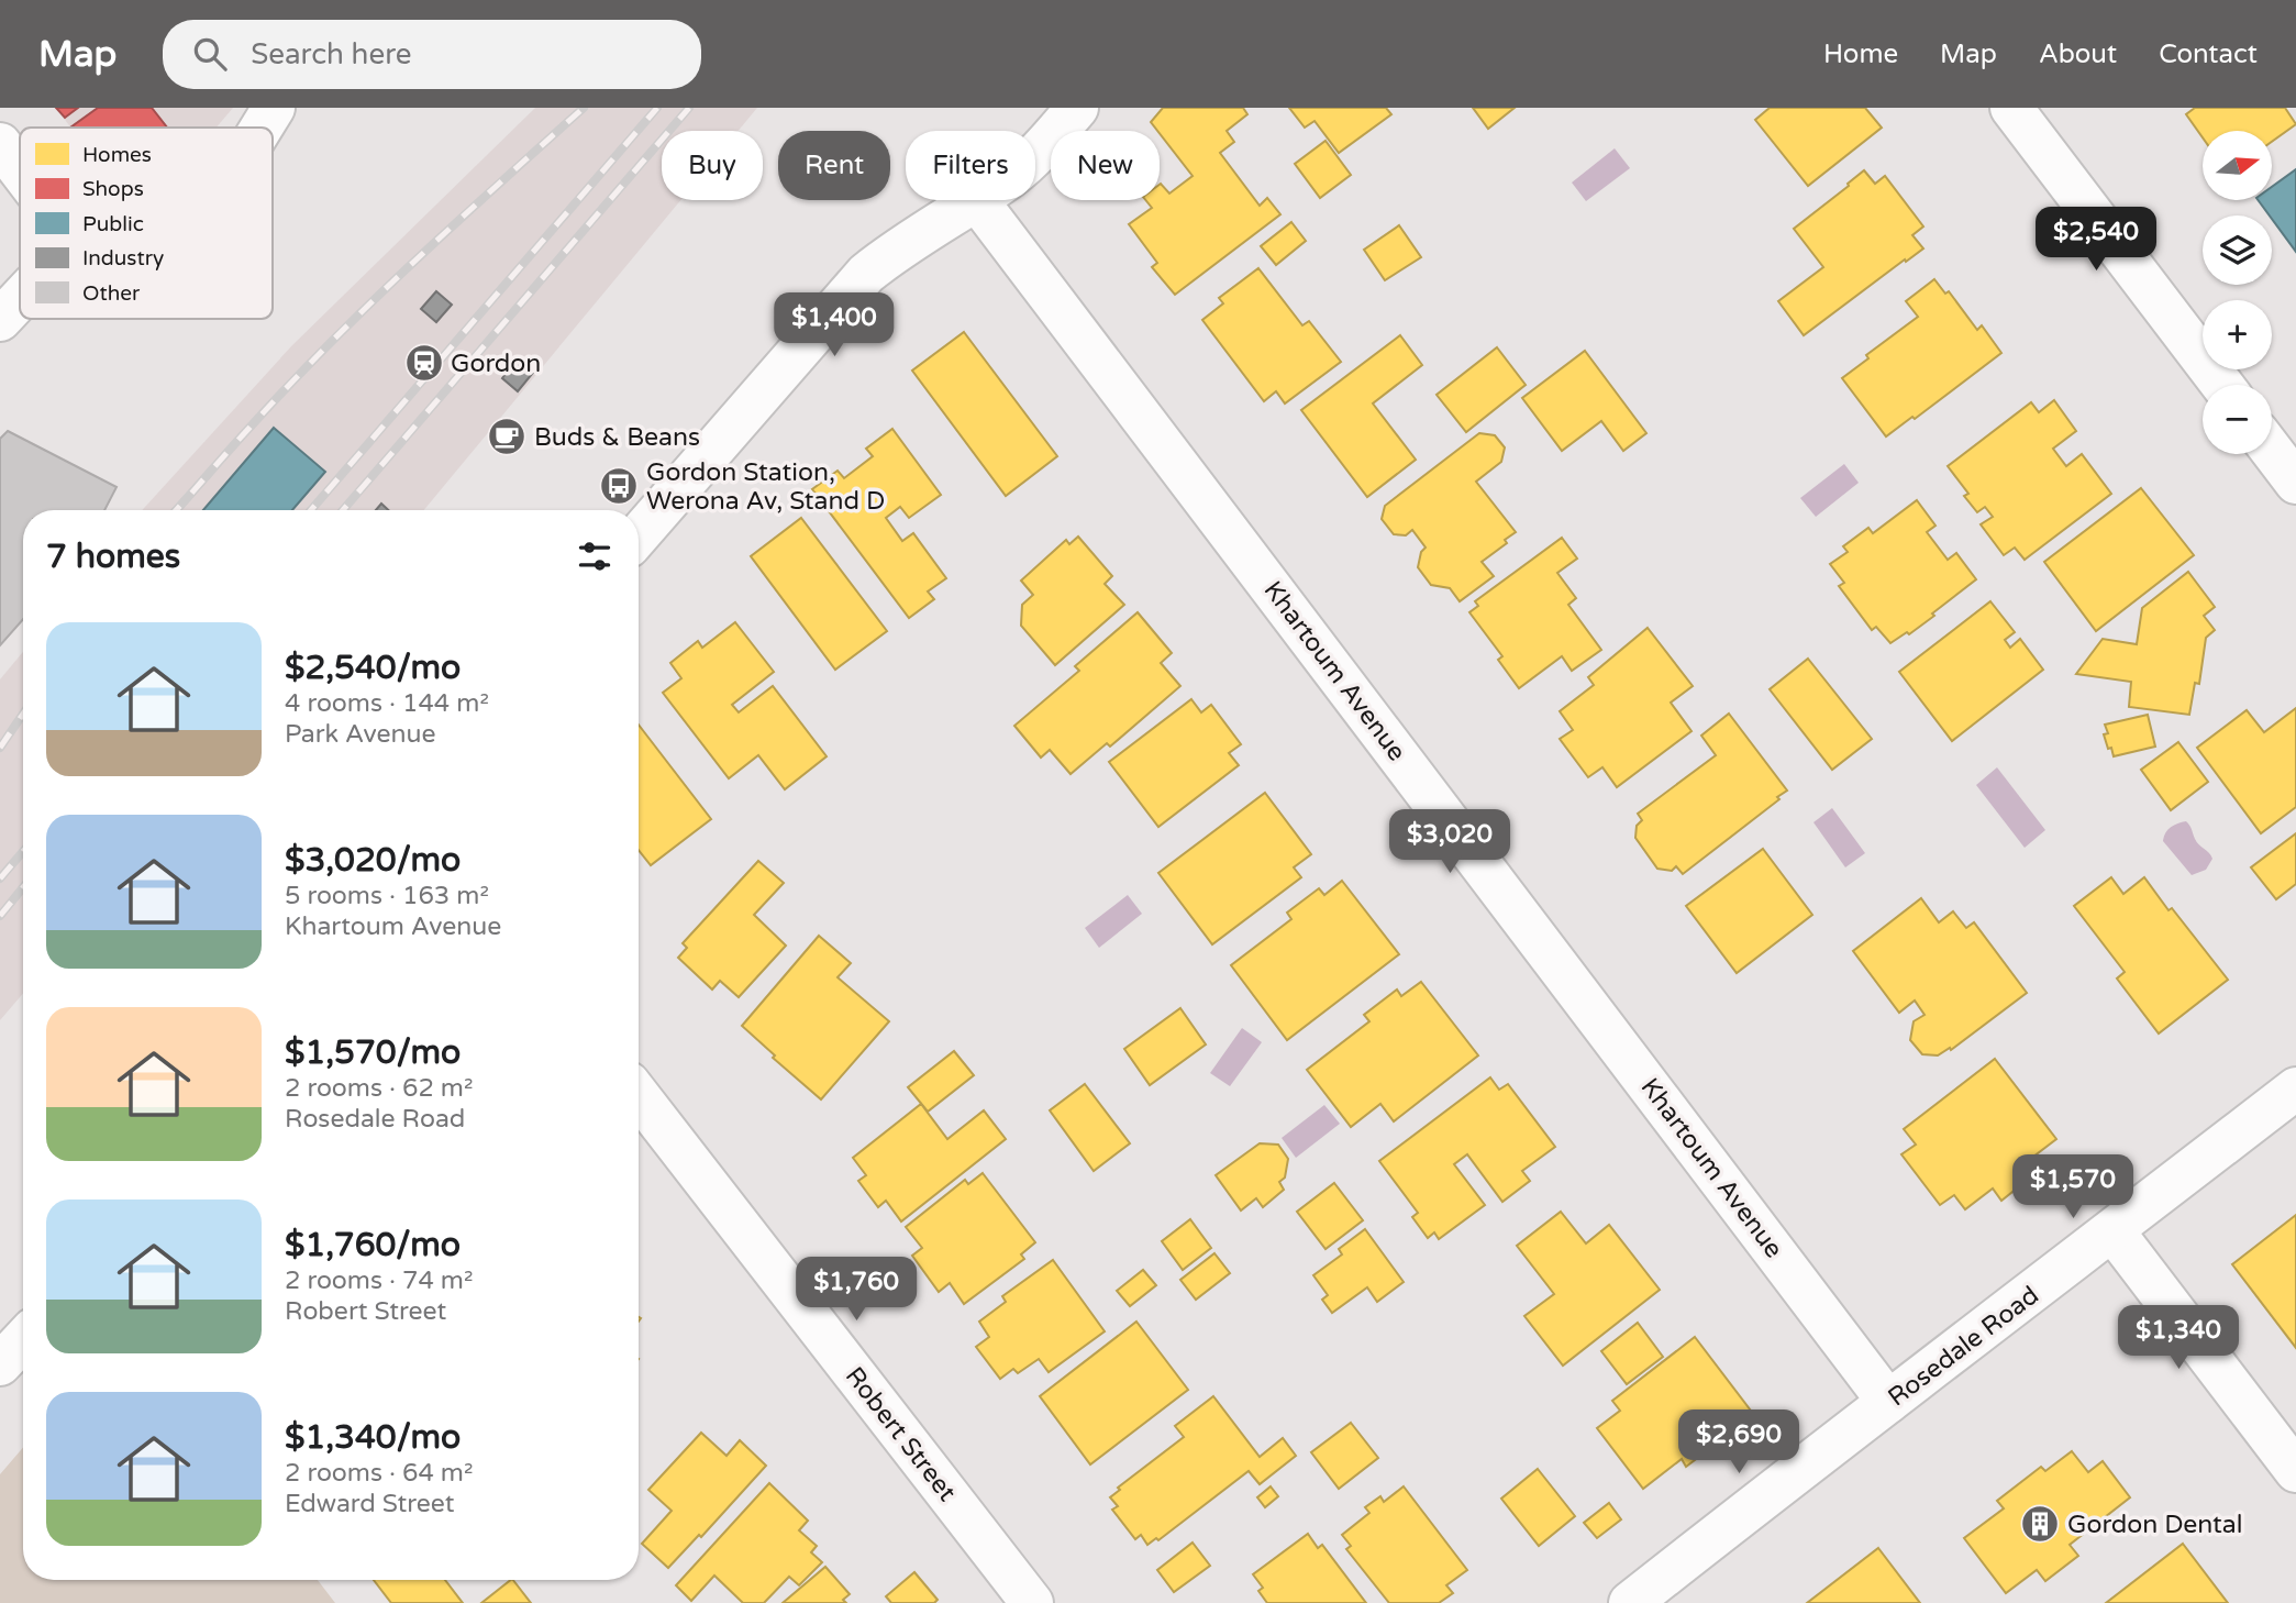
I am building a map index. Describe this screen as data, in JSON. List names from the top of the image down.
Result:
{
  "streets": {
    "street": ["Khartoum Avenue", "Rosedale Road", "Robert Street"]
  },
  "crossings": [
    ["Khartoum Avenue", "Rosedale Road"]
  ],
  "places": {
    "station": ["Gordon"],
    "cafe": ["Buds & Beans"],
    "bus stop": ["Gordon Station, Werona Av, Stand D"],
    "building": ["Gordon Dental"]
  },
  "legend": [
    "Homes",
    "Shops",
    "Public",
    "Industry",
    "Other"
  ],
  "north": "right",
  "page": {
    "header": "Map",
    "search": "Search here",
    "nav": [
      "Home",
      "Map",
      "About",
      "Contact"
    ],
    "map_buttons": ["+", "−"],
    "chip": [
      "Buy",
      "Rent",
      "Filters",
      "New"
    ],
    "price": [
      "$2,540",
      "$1,400",
      "$3,020",
      "$1,570",
      "$1,760",
      "$1,340",
      "$2,690"
    ],
    "heading": "7 homes",
    "list": [
      {
        "name": "$2,540/mo",
        "note": "4 rooms · 144 m² · Park Avenue"
      },
      {
        "name": "$3,020/mo",
        "note": "5 rooms · 163 m² · Khartoum Avenue"
      },
      {
        "name": "$1,570/mo",
        "note": "2 rooms · 62 m² · Rosedale Road"
      },
      {
        "name": "$1,760/mo",
        "note": "2 rooms · 74 m² · Robert Street"
      },
      {
        "name": "$1,340/mo",
        "note": "2 rooms · 64 m² · Edward Street"
      }
    ]
  }
}
